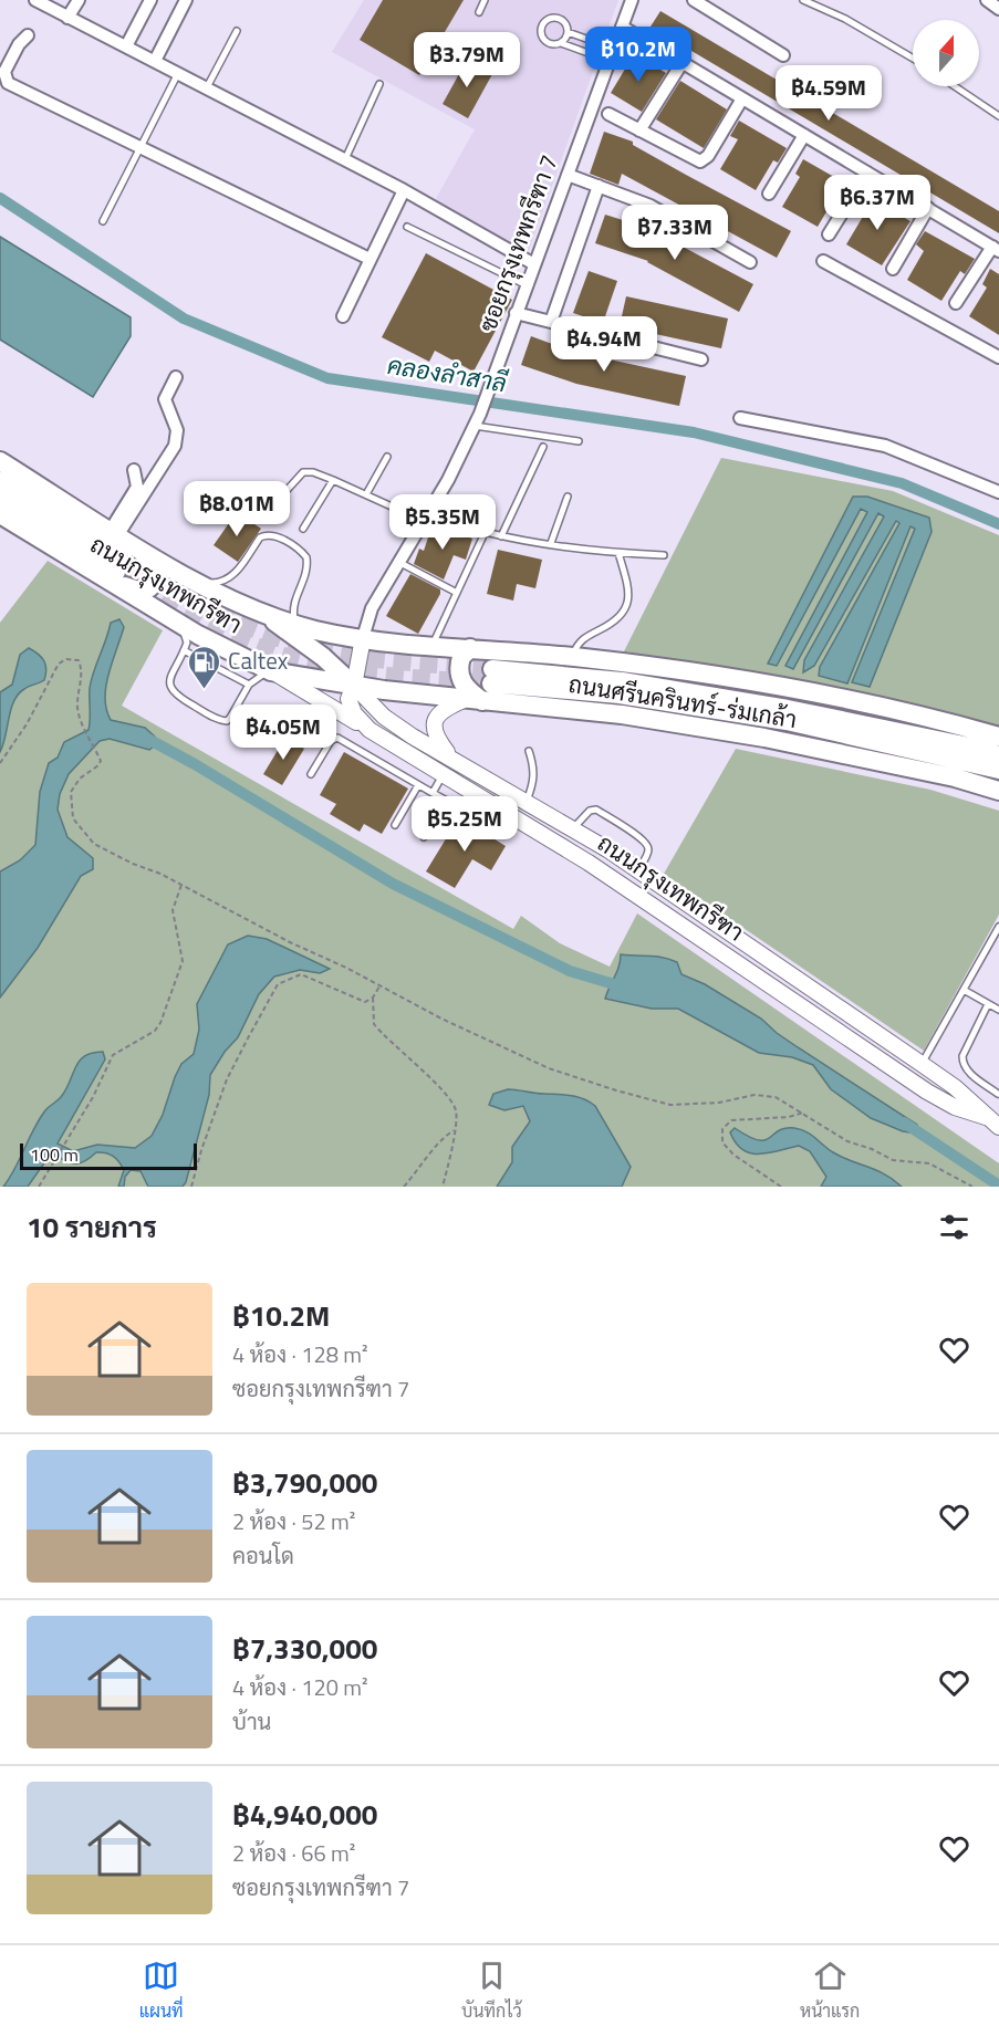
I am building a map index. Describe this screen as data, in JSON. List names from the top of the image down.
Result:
{
  "streets": {
    "main road": ["ถนนกรุงเทพกรีฑา", "ถนนศรีนครินทร์-ร่มเกล้า"],
    "street": ["ซอยกรุงเทพกรีฑา 7"]
  },
  "crossings": [
    ["ซอยกรุงเทพกรีฑา 7", "ถนนกรุงเทพกรีฑา"],
    ["ซอยกรุงเทพกรีฑา 7", "ถนนศรีนครินทร์-ร่มเกล้า"],
    ["ถนนกรุงเทพกรีฑา", "ถนนศรีนครินทร์-ร่มเกล้า"]
  ],
  "water": ["คลองลำสาลี"],
  "places": {
    "fuel station": ["Caltex"]
  },
  "scale_bar": "100 m",
  "north": "top",
  "page": {
    "price": [
      "฿10.2M",
      "฿3.79M",
      "฿4.59M",
      "฿6.37M",
      "฿7.33M",
      "฿4.94M",
      "฿8.01M",
      "฿5.35M",
      "฿4.05M",
      "฿5.25M"
    ],
    "scale": "100 m",
    "heading": "10 รายการ",
    "list": [
      {
        "name": "฿10.2M",
        "note": "4 ห้อง · 128 m² · ซอยกรุงเทพกรีฑา 7"
      },
      {
        "name": "฿3,790,000",
        "note": "2 ห้อง · 52 m² · คอนโด"
      },
      {
        "name": "฿7,330,000",
        "note": "4 ห้อง · 120 m² · บ้าน"
      },
      {
        "name": "฿4,940,000",
        "note": "2 ห้อง · 66 m² · ซอยกรุงเทพกรีฑา 7"
      }
    ],
    "tabs": ["แผนที่", "บันทึกไว้", "หน้าแรก"]
  }
}
